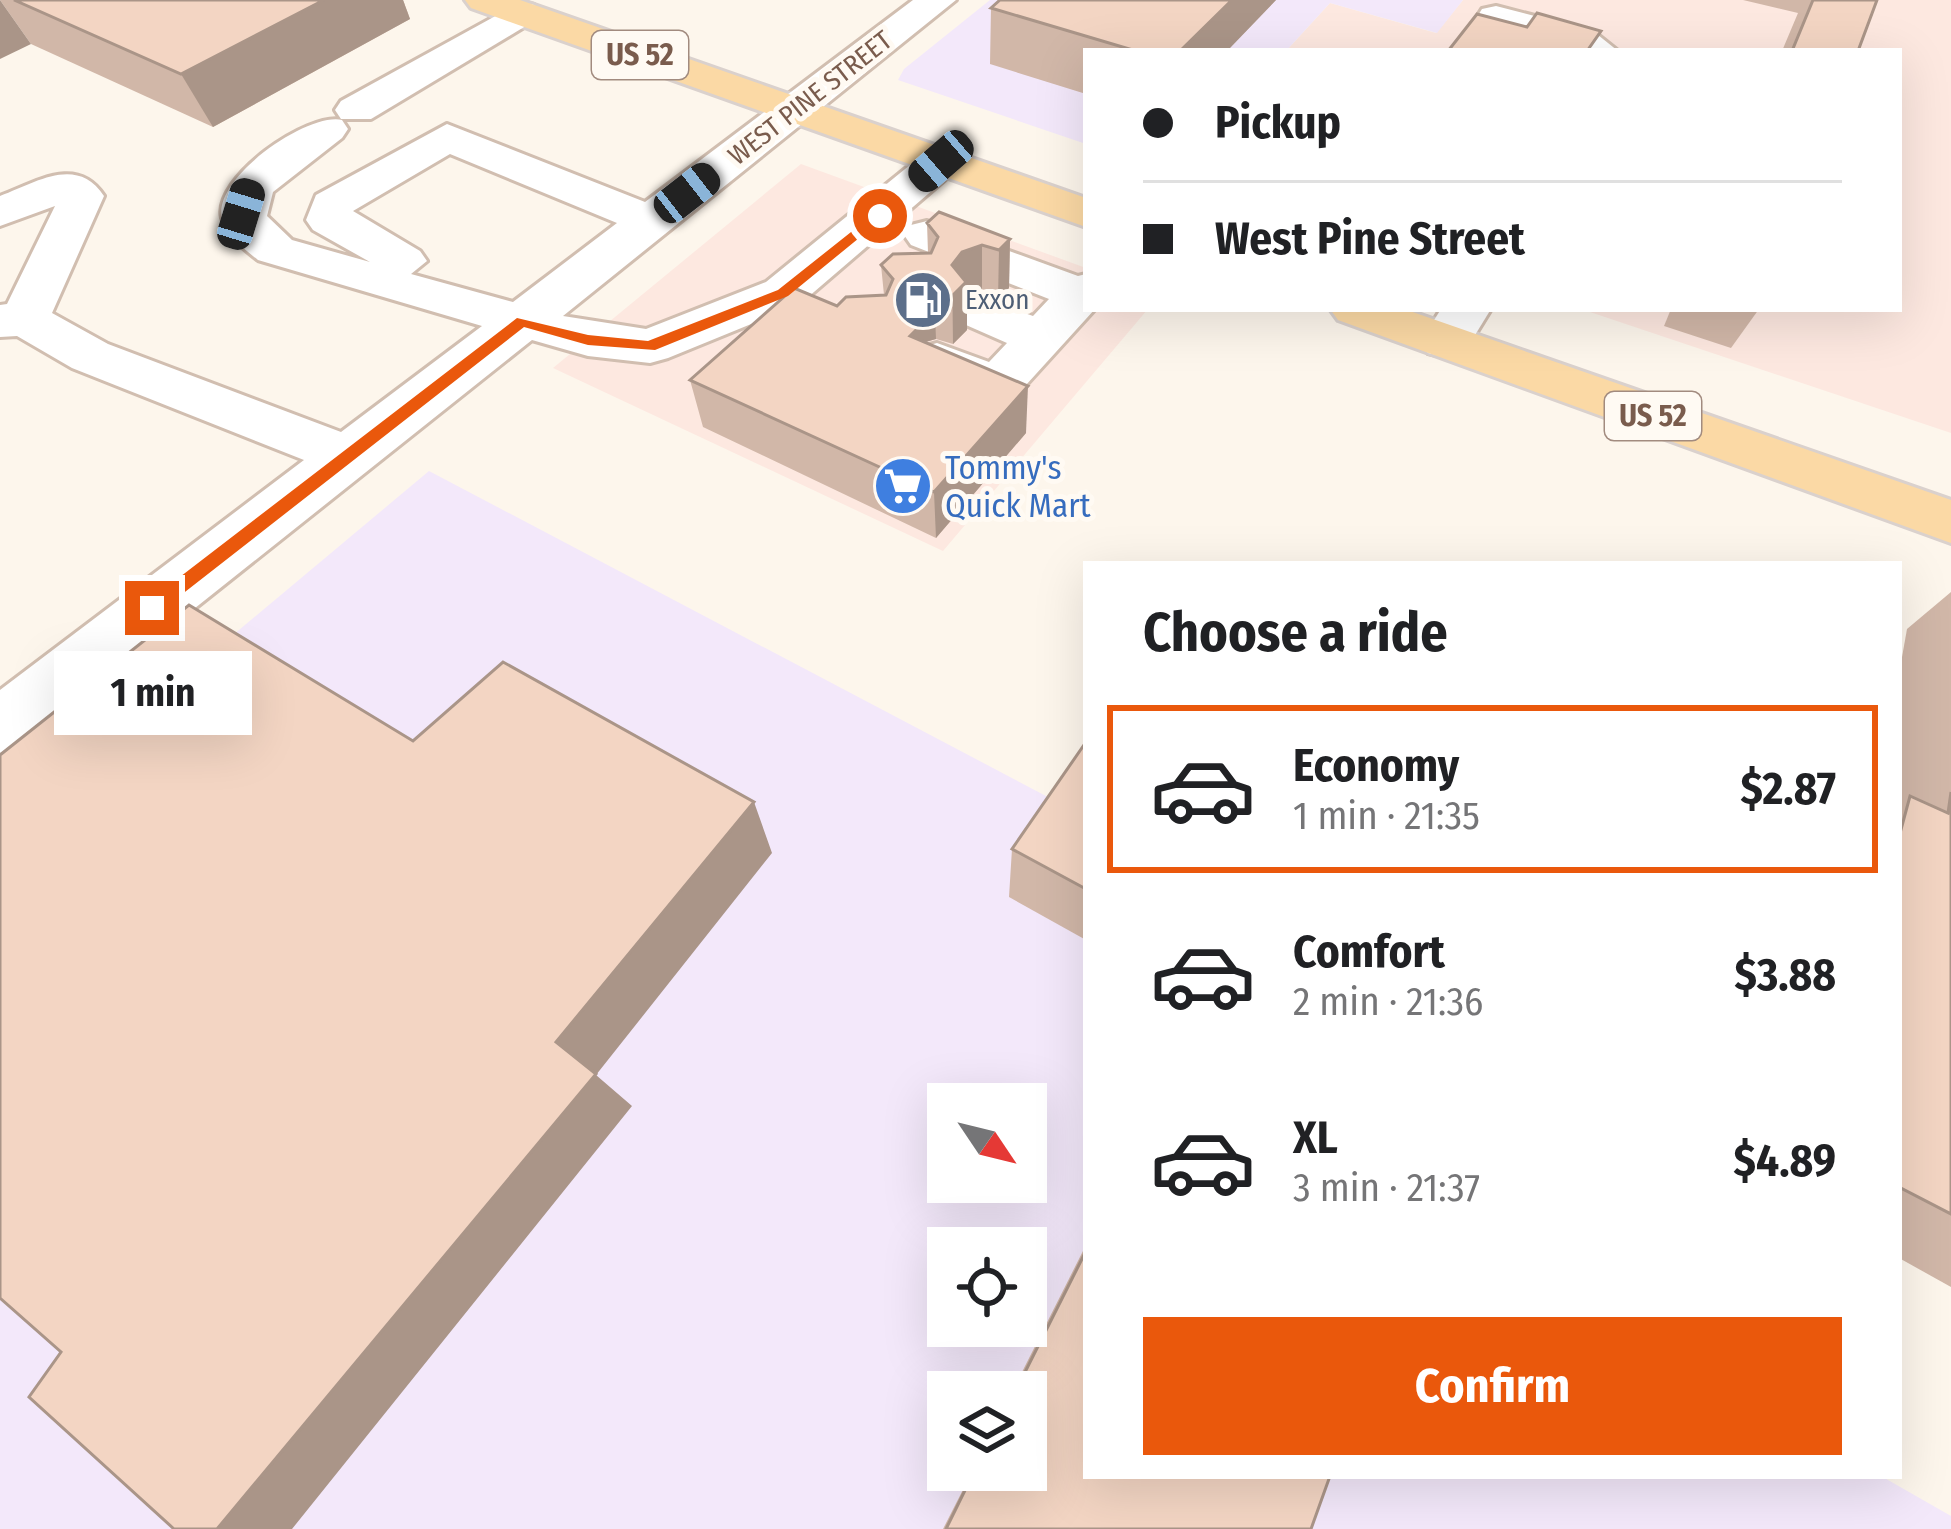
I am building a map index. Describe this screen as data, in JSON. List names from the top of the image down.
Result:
{
  "streets": {
    "main road": ["US 52"],
    "street": ["WEST PINE STREET"]
  },
  "crossings": [
    ["US 52", "WEST PINE STREET"]
  ],
  "places": {
    "fuel station": ["Exxon"],
    "supermarket": ["Tommy's Quick Mart"]
  },
  "north": "bottom right",
  "page": {
    "banner": ["Pickup", "West Pine Street"],
    "heading": "Choose a ride",
    "bubble": "1 min",
    "list": [
      {
        "name": "Economy",
        "note": "1 min · 21:35",
        "value": "$2.87"
      },
      {
        "name": "Comfort",
        "note": "2 min · 21:36",
        "value": "$3.88"
      },
      {
        "name": "XL",
        "note": "3 min · 21:37",
        "value": "$4.89"
      }
    ],
    "buttons": "Confirm"
  }
}
